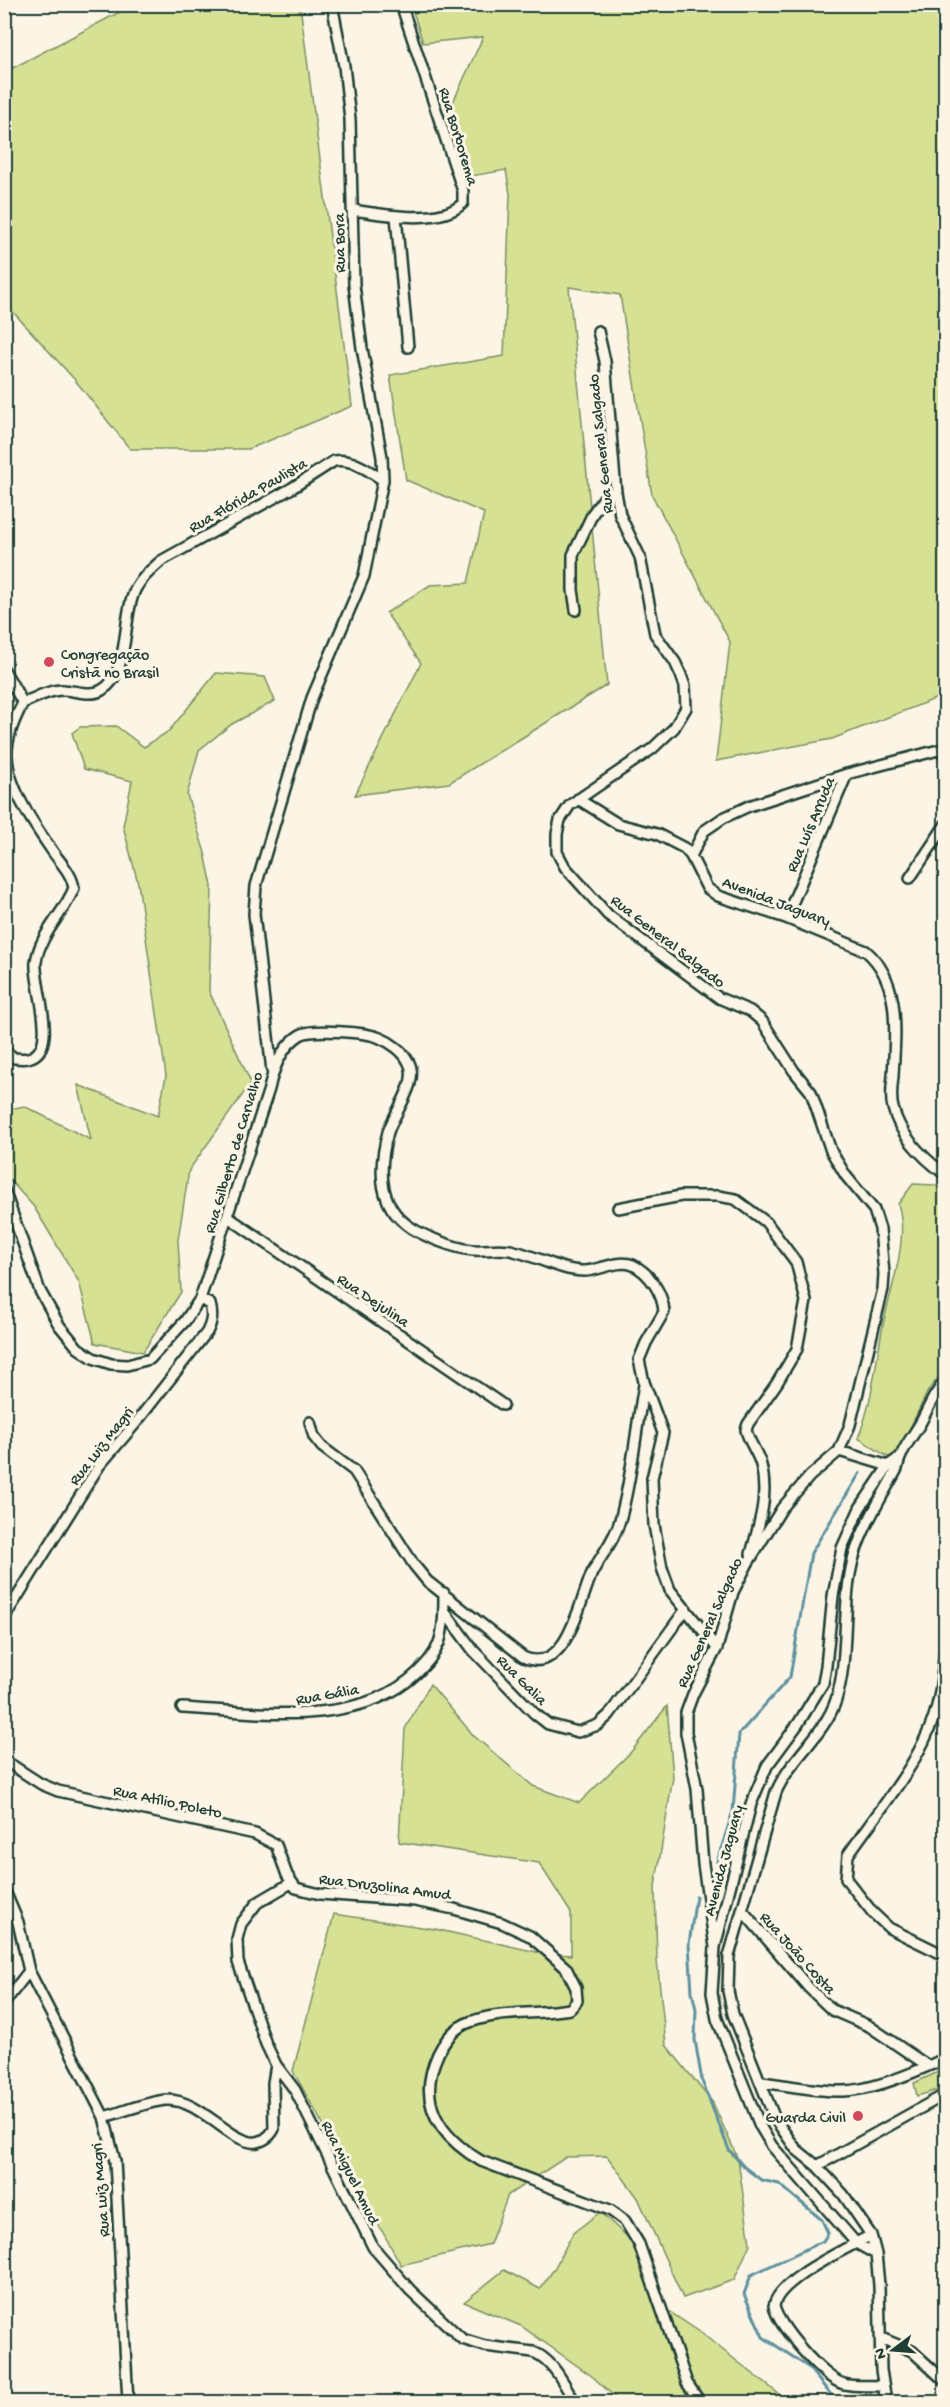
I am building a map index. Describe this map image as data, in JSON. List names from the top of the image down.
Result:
{
  "streets": {
    "street": [
      "Rua Borborema",
      "Rua Bora",
      "Rua General Salgado",
      "Rua Flórida Paulista",
      "Rua Luís Arruda",
      "Avenida Jaguary",
      "Rua Gilberto de Carvalho",
      "Rua Dejulina",
      "Rua Luiz Magri",
      "Rua Galia",
      "Rua Gália",
      "Rua Atílio Poleto",
      "Rua Druzolina Amud",
      "Rua João Costa",
      "Rua Miguel Amud"
    ]
  },
  "crossings": [
    ["Rua Borborema", "Rua Bora"],
    ["Rua Bora", "Rua Flórida Paulista"],
    ["Rua General Salgado", "Avenida Jaguary"],
    ["Rua General Salgado", "Rua Gilberto de Carvalho"],
    ["Rua Luís Arruda", "Avenida Jaguary"],
    ["Avenida Jaguary", "Rua João Costa"],
    ["Rua Gilberto de Carvalho", "Rua Dejulina"],
    ["Rua Gilberto de Carvalho", "Rua Luiz Magri"],
    ["Rua Gilberto de Carvalho", "Rua Galia"],
    ["Rua Galia", "Rua Gália"],
    ["Rua Atílio Poleto", "Rua Druzolina Amud"],
    ["Rua Atílio Poleto", "Rua Miguel Amud"],
    ["Rua Druzolina Amud", "Rua Miguel Amud"]
  ],
  "places": ["Congregação Cristã no Brasil", "Guarda Civil"],
  "north": "left"
}
